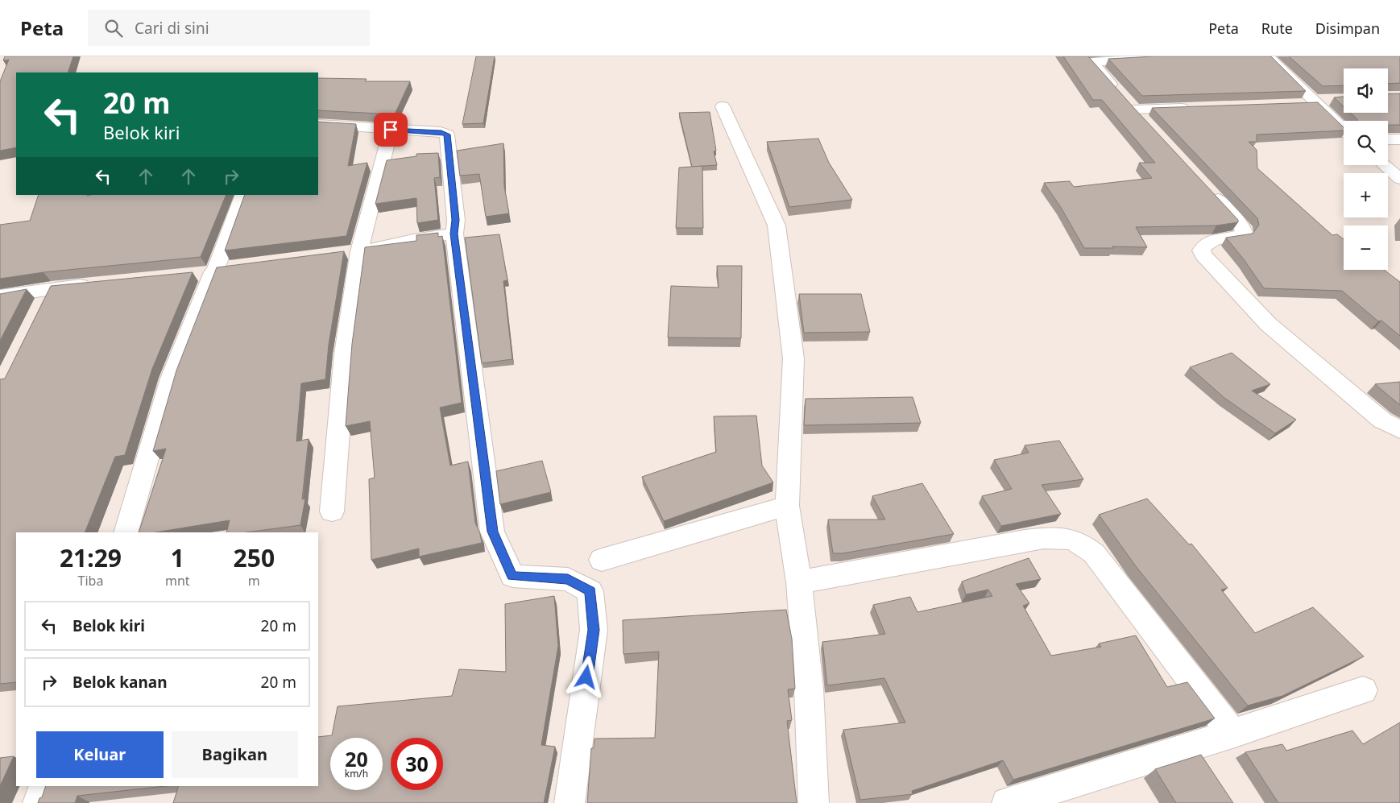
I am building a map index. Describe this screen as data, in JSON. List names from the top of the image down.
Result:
{
  "page": {
    "header": "Peta",
    "search": "Cari di sini",
    "nav": ["Peta", "Rute", "Disimpan"],
    "map_buttons": ["+", "−"],
    "turn": ["20 m", "Belok kiri"],
    "eta": [
      "21:29",
      "Tiba",
      "1",
      "mnt",
      "250",
      "m"
    ],
    "list": [
      {
        "name": "Belok kiri",
        "value": "20 m"
      },
      {
        "name": "Belok kanan",
        "value": "20 m"
      }
    ],
    "buttons": ["Keluar", "Bagikan"],
    "speed": "20 km/h",
    "limit": "30"
  }
}
